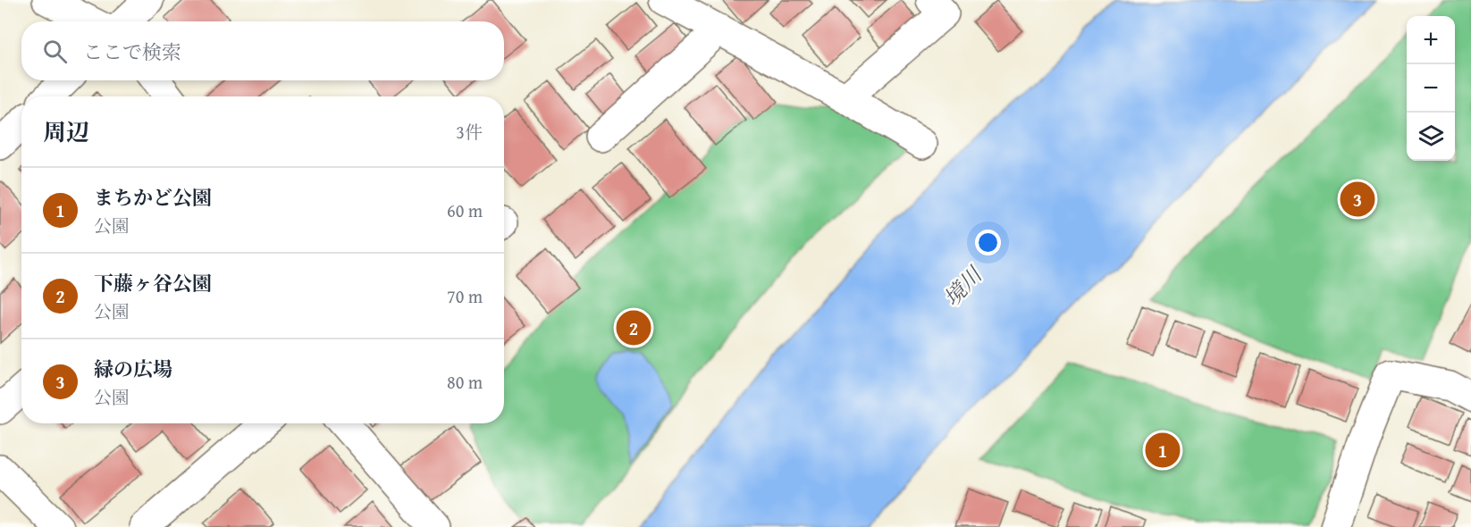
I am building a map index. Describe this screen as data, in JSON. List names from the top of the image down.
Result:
{
  "water": ["境川"],
  "page": {
    "map_buttons": ["+", "−"],
    "search": "ここで検索",
    "heading": ["周辺", "3件"],
    "list": [
      {
        "mark": "1",
        "name": "まちかど公園",
        "note": "公園",
        "value": "60 m"
      },
      {
        "mark": "2",
        "name": "下藤ヶ谷公園",
        "note": "公園",
        "value": "70 m"
      },
      {
        "mark": "3",
        "name": "緑の広場",
        "note": "公園",
        "value": "80 m"
      }
    ],
    "pins": ["3", "2", "1"]
  }
}
